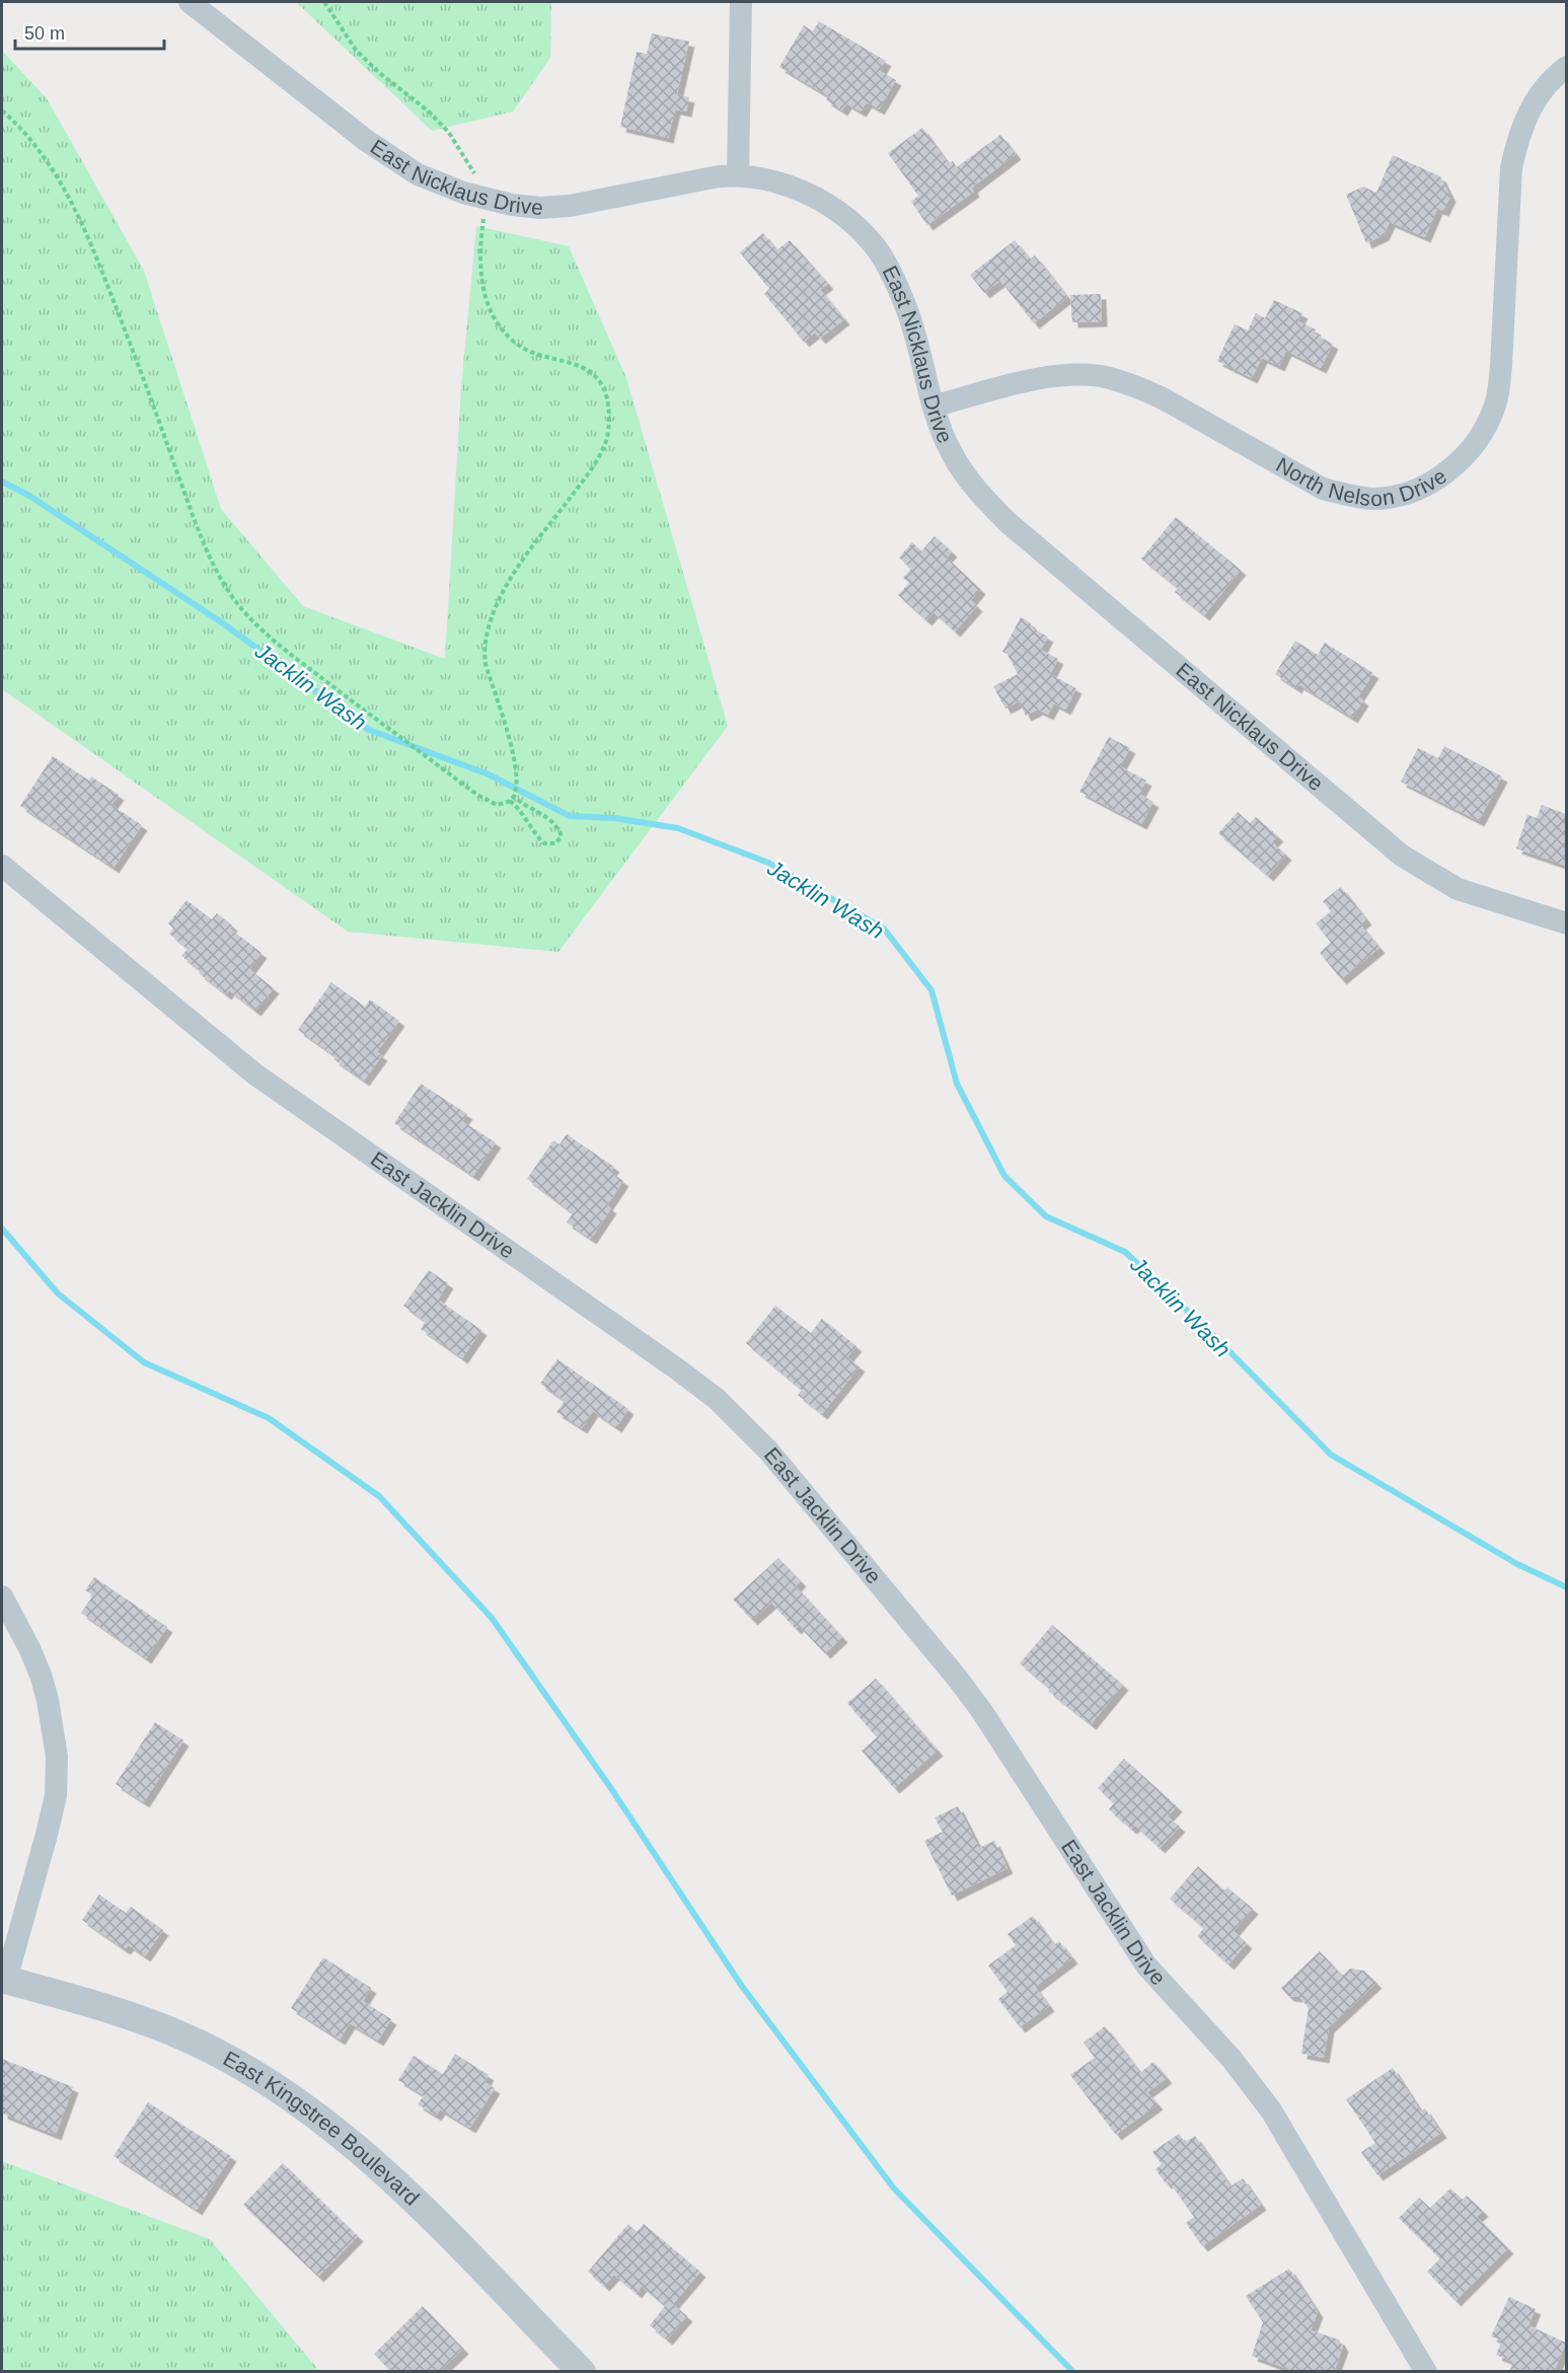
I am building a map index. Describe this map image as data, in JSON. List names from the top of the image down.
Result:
{
  "streets": {
    "street": [
      "East Nicklaus Drive",
      "North Nelson Drive",
      "East Jacklin Drive",
      "East Kingstree Boulevard"
    ]
  },
  "crossings": [
    ["East Nicklaus Drive", "North Nelson Drive"]
  ],
  "water": ["Jacklin Wash"],
  "scale_bar": "50 m"
}
